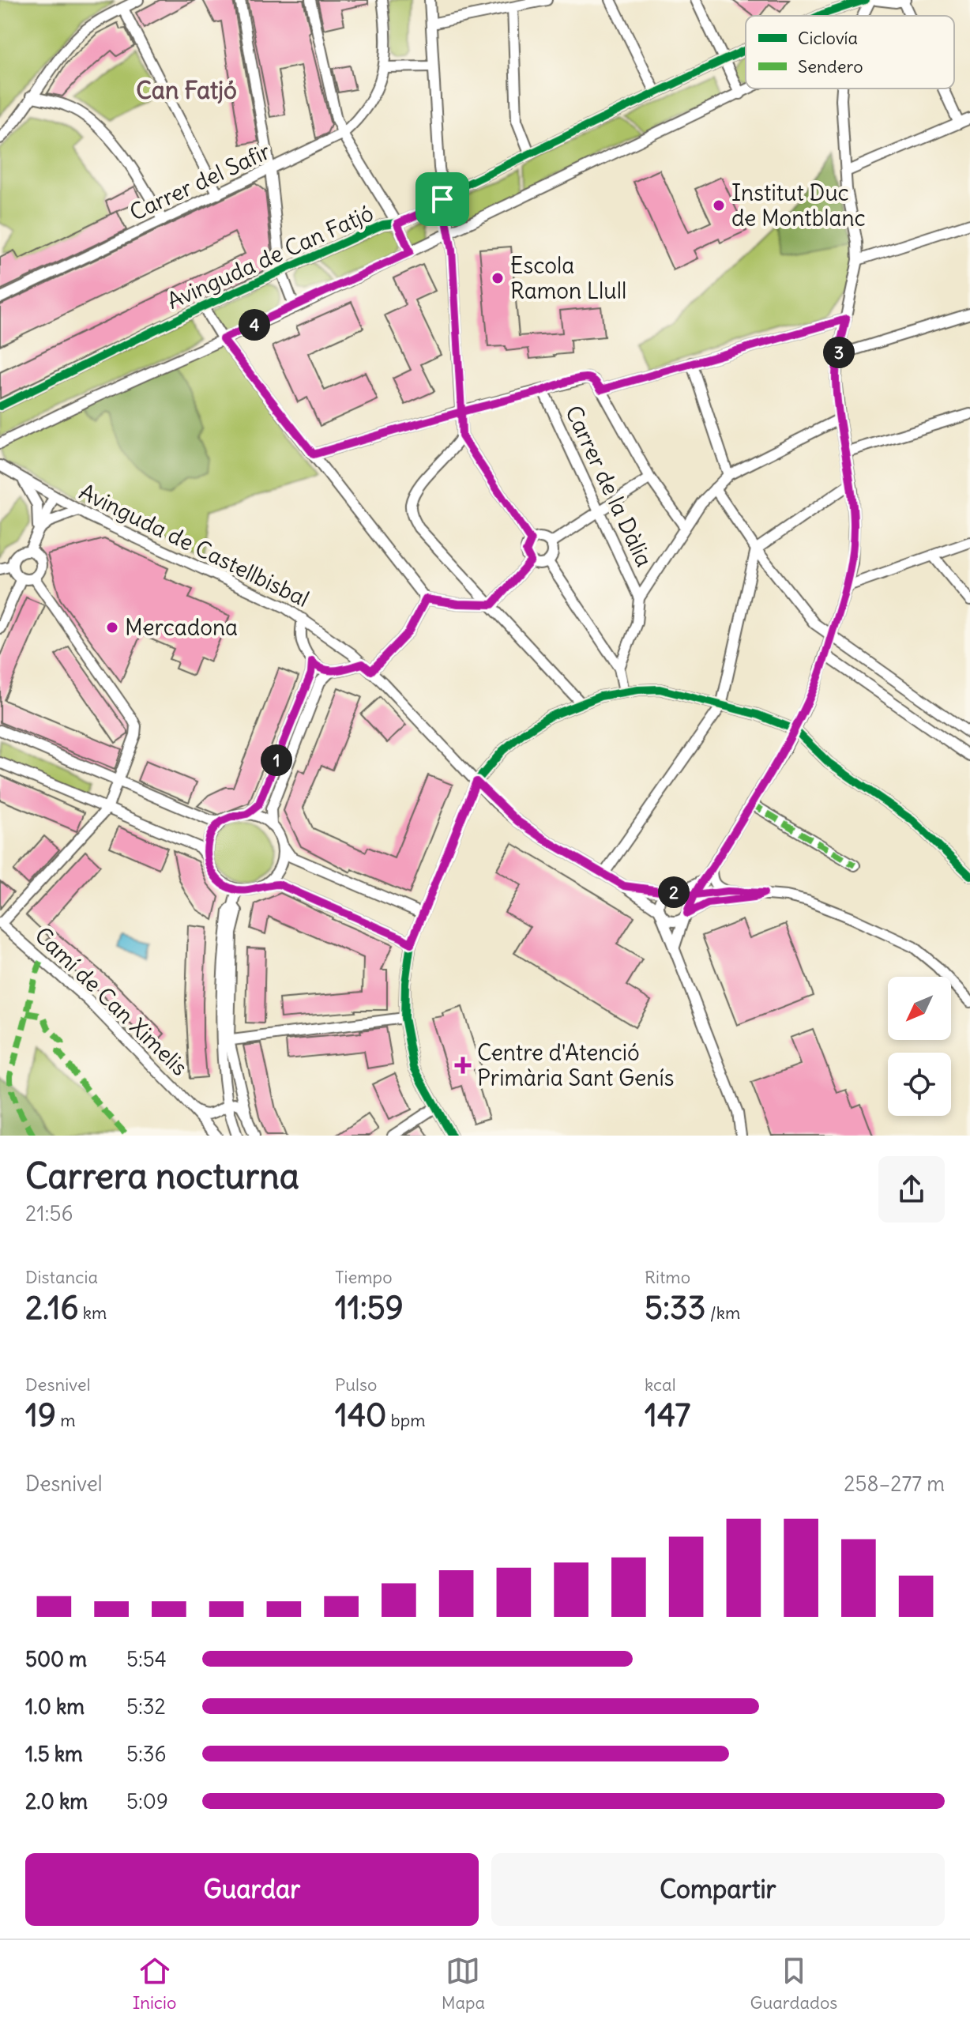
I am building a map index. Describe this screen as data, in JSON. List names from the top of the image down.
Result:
{
  "streets": {
    "street": [
      "Carrer del Safir",
      "Avinguda de Can Fatjó",
      "Carrer de la Dàlia",
      "Avinguda de Castellbisbal",
      "Camí de Can Ximelis"
    ]
  },
  "districts": ["Can Fatjó"],
  "places": {
    "other": ["Institut Duc de Montblanc", "Escola Ramon Llull", "Mercadona"],
    "health": ["Centre d'Atenció Primària Sant Genís"]
  },
  "legend": ["Ciclovía", "Sendero"],
  "north": "bottom left",
  "page": {
    "pins": [
      "4",
      "3",
      "1",
      "2"
    ],
    "heading": ["Carrera nocturna", "21:56"],
    "stats": [
      ["Distancia", "2.16 km"],
      ["Tiempo", "11:59"],
      ["Ritmo", "5:33 /km"],
      ["Desnivel", "19 m"],
      ["Pulso", "140 bpm"],
      ["kcal", "147"]
    ],
    "chart": ["Desnivel", "258–277 m"],
    "list": [
      {
        "name": "500 m",
        "note": "5:54"
      },
      {
        "name": "1.0 km",
        "note": "5:32"
      },
      {
        "name": "1.5 km",
        "note": "5:36"
      },
      {
        "name": "2.0 km",
        "note": "5:09"
      }
    ],
    "buttons": ["Guardar", "Compartir"],
    "tabs": ["Inicio", "Mapa", "Guardados"]
  }
}
